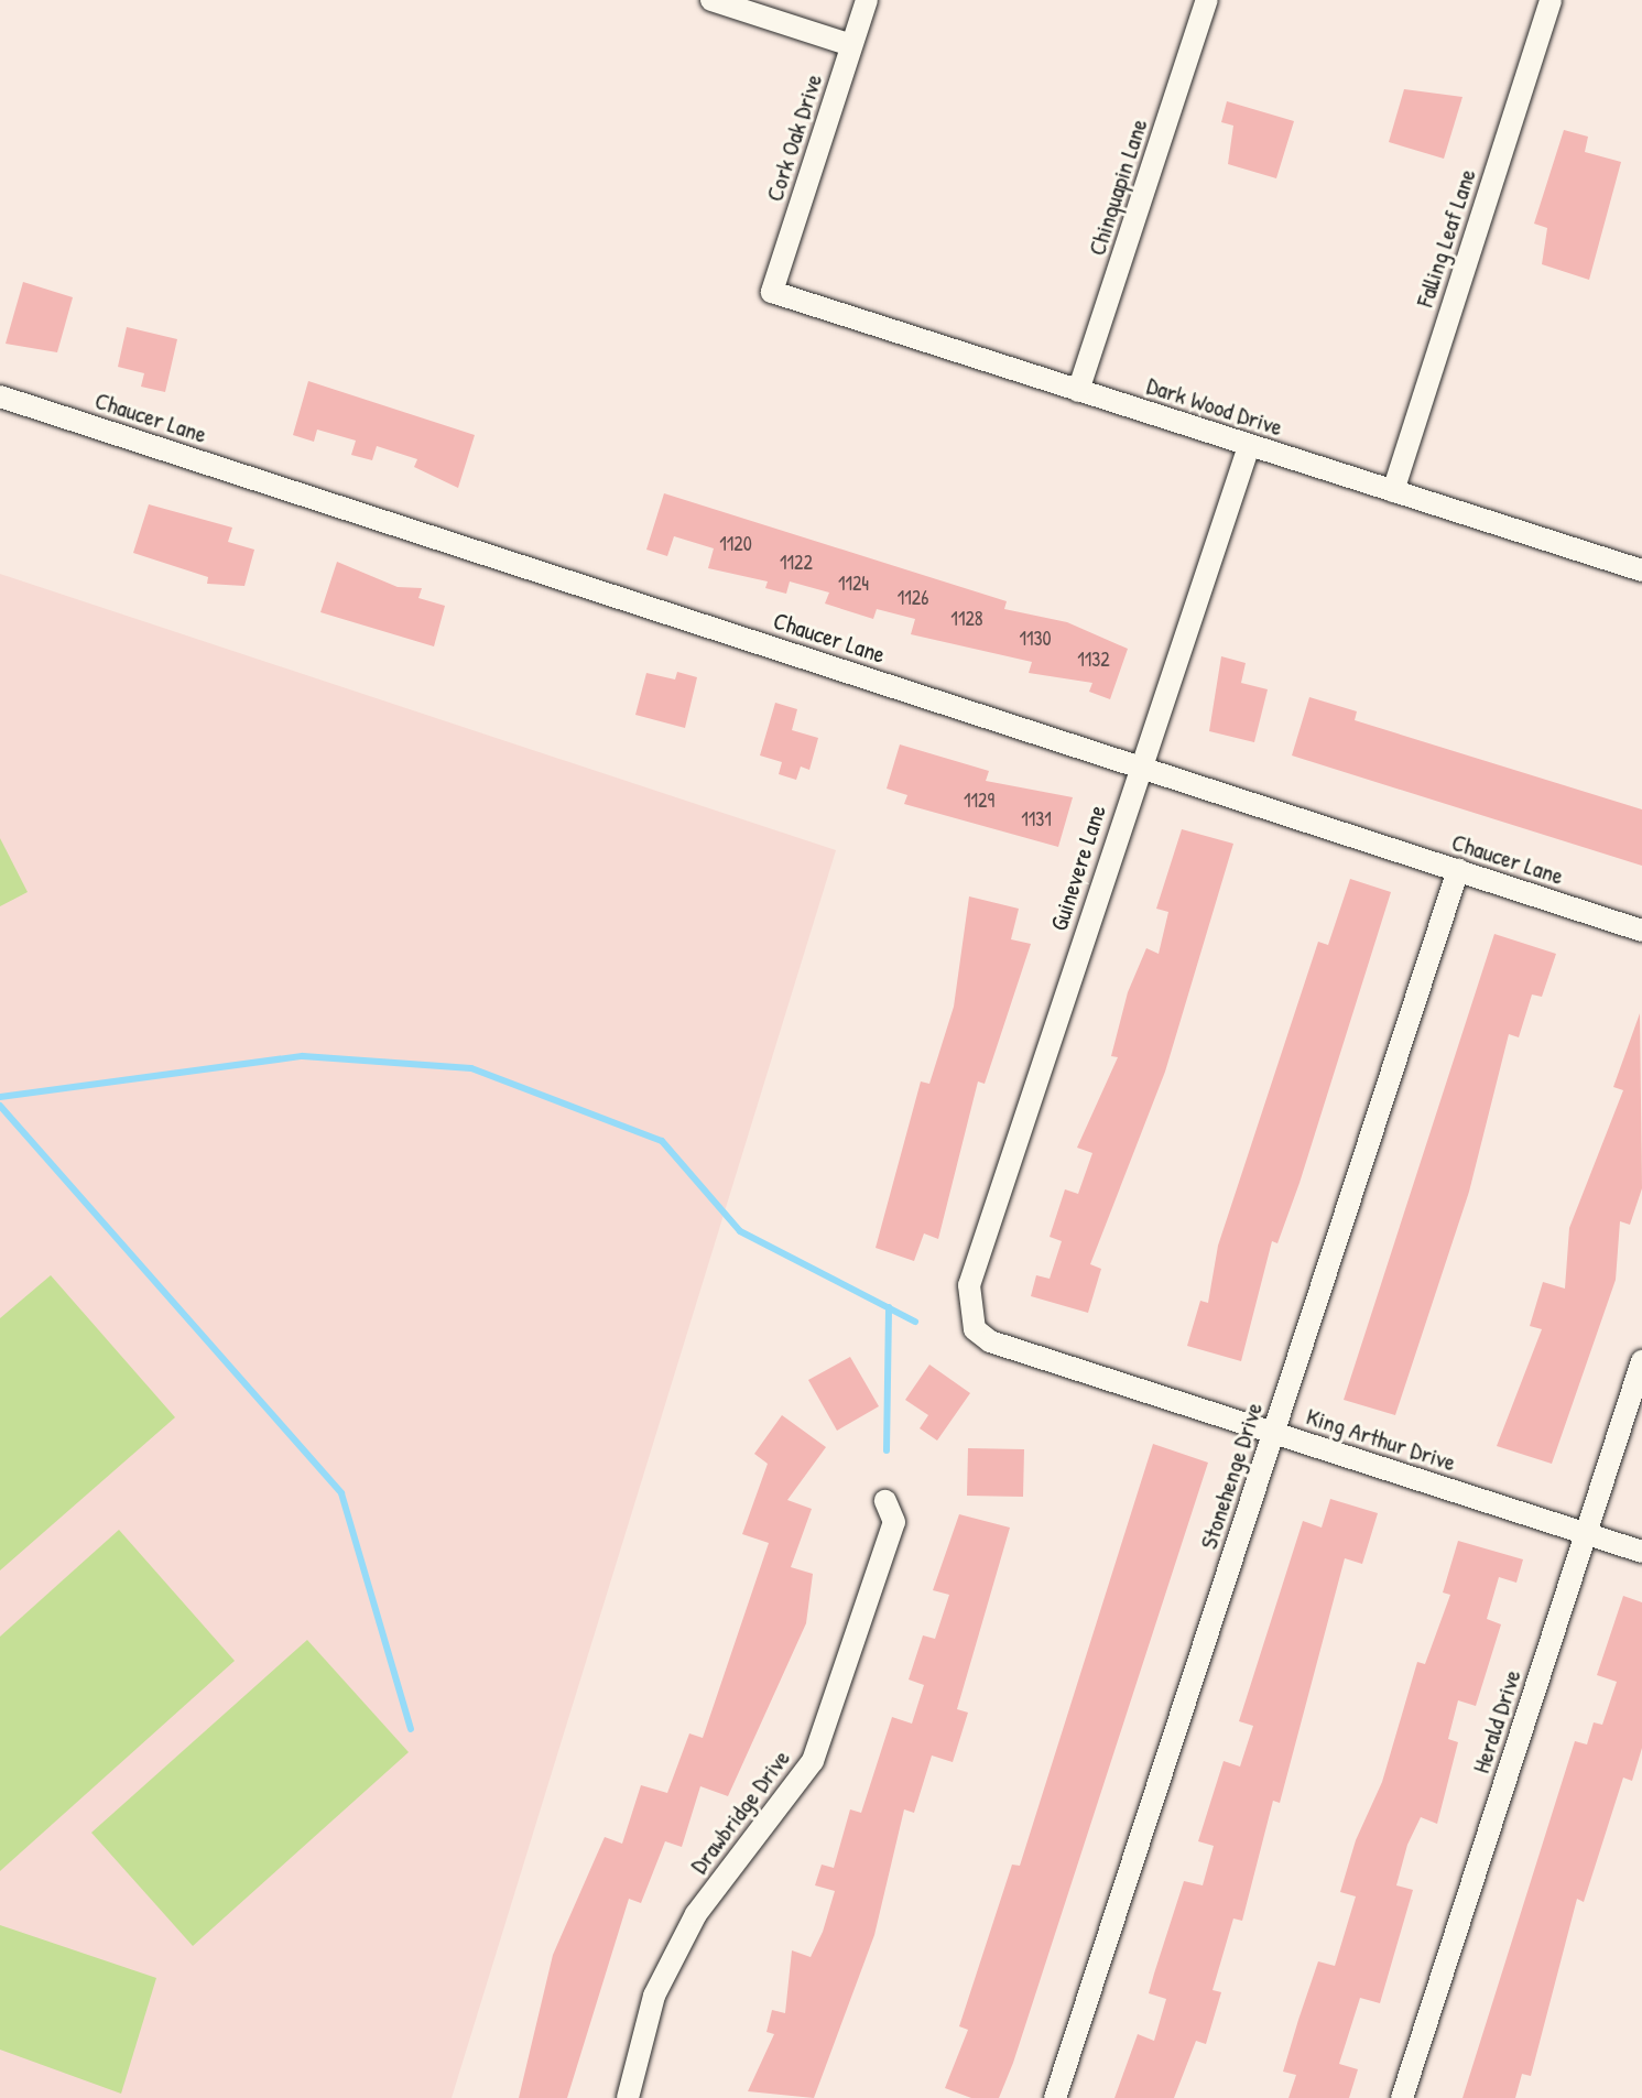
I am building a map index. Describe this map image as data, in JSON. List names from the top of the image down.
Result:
{
  "streets": {
    "street": [
      "Cork Oak Drive",
      "Chinquapin Lane",
      "Falling Leaf Lane",
      "Dark Wood Drive",
      "Chaucer Lane",
      "Guinevere Lane",
      "King Arthur Drive",
      "Stonehenge Drive",
      "Herald Drive",
      "Drawbridge Drive"
    ]
  },
  "crossings": [
    ["Cork Oak Drive", "Dark Wood Drive"],
    ["Chinquapin Lane", "Dark Wood Drive"],
    ["Falling Leaf Lane", "Dark Wood Drive"],
    ["Dark Wood Drive", "Guinevere Lane"],
    ["Chaucer Lane", "Guinevere Lane"],
    ["Chaucer Lane", "Stonehenge Drive"],
    ["Guinevere Lane", "King Arthur Drive"],
    ["King Arthur Drive", "Stonehenge Drive"],
    ["King Arthur Drive", "Herald Drive"]
  ],
  "house_numbers": [
    "1120",
    "1122",
    "1124",
    "1126",
    "1128",
    "1130",
    "1132",
    "1129",
    "1131"
  ]
}
